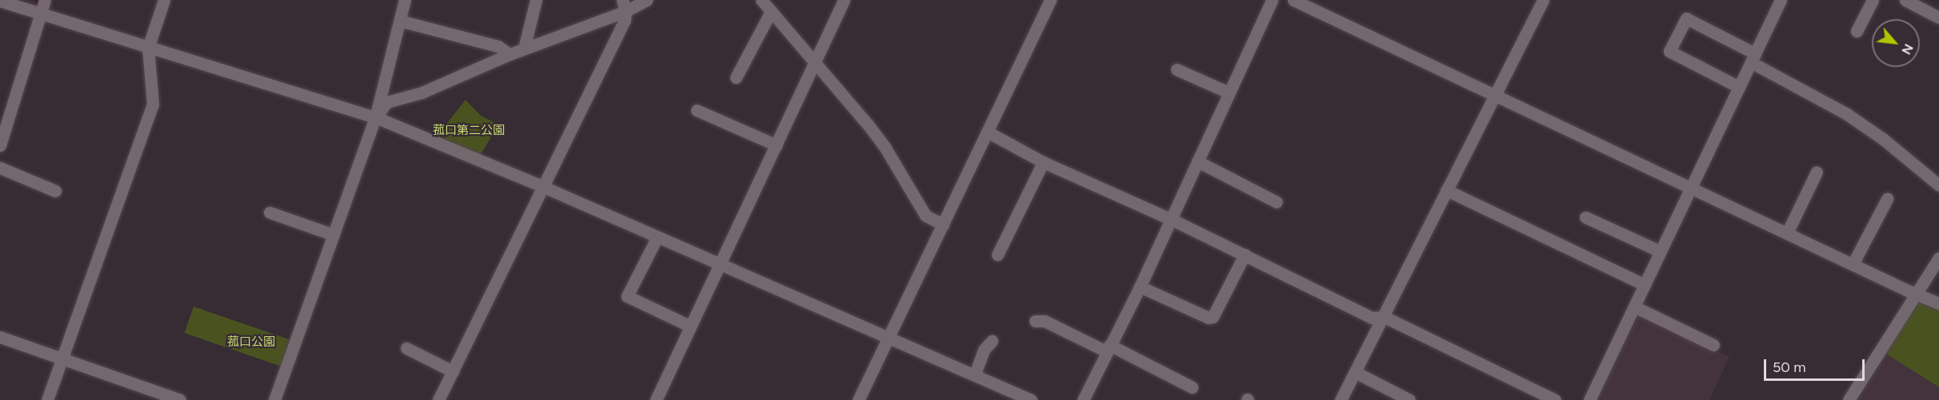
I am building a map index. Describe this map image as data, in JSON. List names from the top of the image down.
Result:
{
  "parks": ["菰口第二公園", "菰口公園"],
  "scale_bar": "50 m",
  "north": "bottom right"
}
